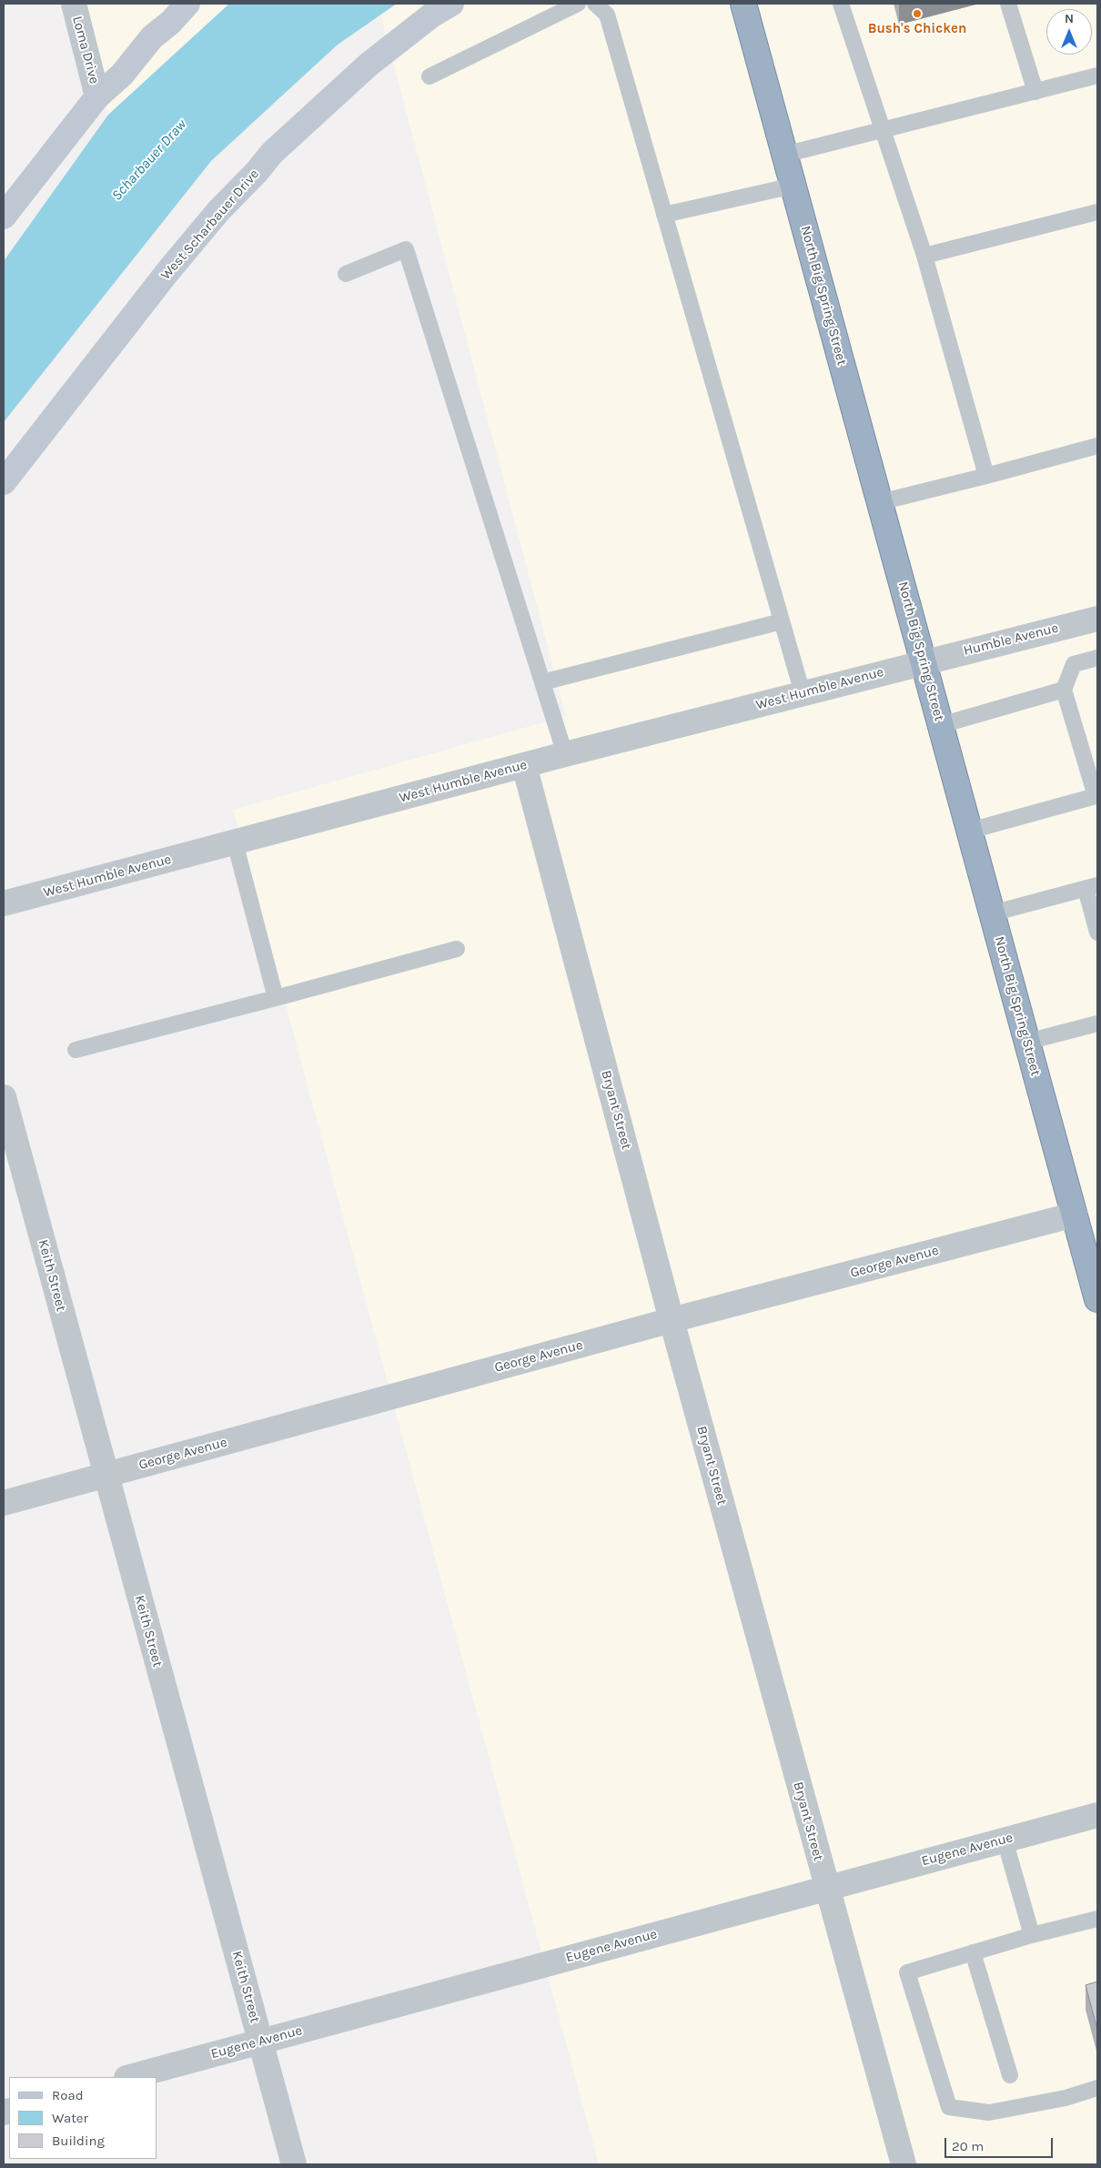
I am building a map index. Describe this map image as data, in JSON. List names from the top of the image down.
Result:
{
  "streets": {
    "highway": ["North Big Spring Street"],
    "main road": ["West Scharbauer Drive"],
    "street": [
      "Loma Drive",
      "Humble Avenue",
      "West Humble Avenue",
      "Bryant Street",
      "George Avenue",
      "Keith Street",
      "Eugene Avenue"
    ]
  },
  "crossings": [
    ["North Big Spring Street", "Humble Avenue"],
    ["North Big Spring Street", "West Humble Avenue"],
    ["North Big Spring Street", "George Avenue"],
    ["Humble Avenue", "West Humble Avenue"],
    ["West Humble Avenue", "Bryant Street"],
    ["Bryant Street", "George Avenue"],
    ["Bryant Street", "Eugene Avenue"],
    ["George Avenue", "Keith Street"],
    ["Keith Street", "Eugene Avenue"]
  ],
  "water": ["Scharbauer Draw"],
  "places": ["Bush's Chicken"],
  "legend": ["Road", "Water", "Building"],
  "scale_bar": "20 m",
  "north": "top"
}
